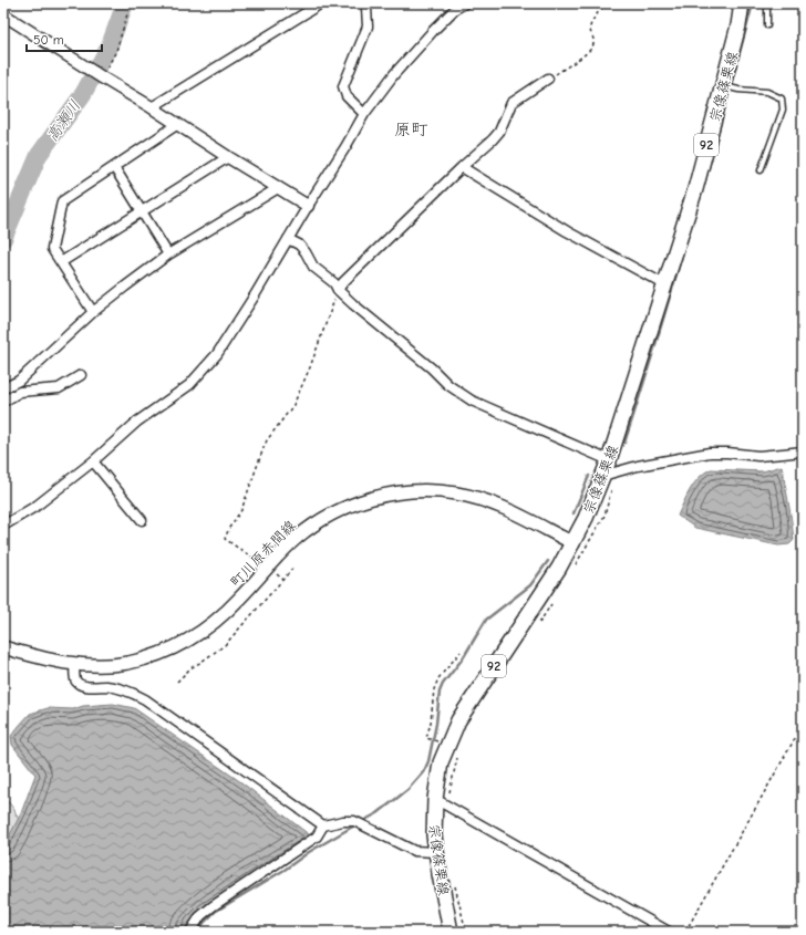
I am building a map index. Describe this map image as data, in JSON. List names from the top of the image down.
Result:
{
  "streets": {
    "main road": ["宗像篠栗線", "92", "町川原赤間線"]
  },
  "crossings": [
    ["宗像篠栗線", "町川原赤間線"]
  ],
  "districts": ["原町"],
  "water": ["高瀬川"],
  "scale_bar": "50 m"
}
